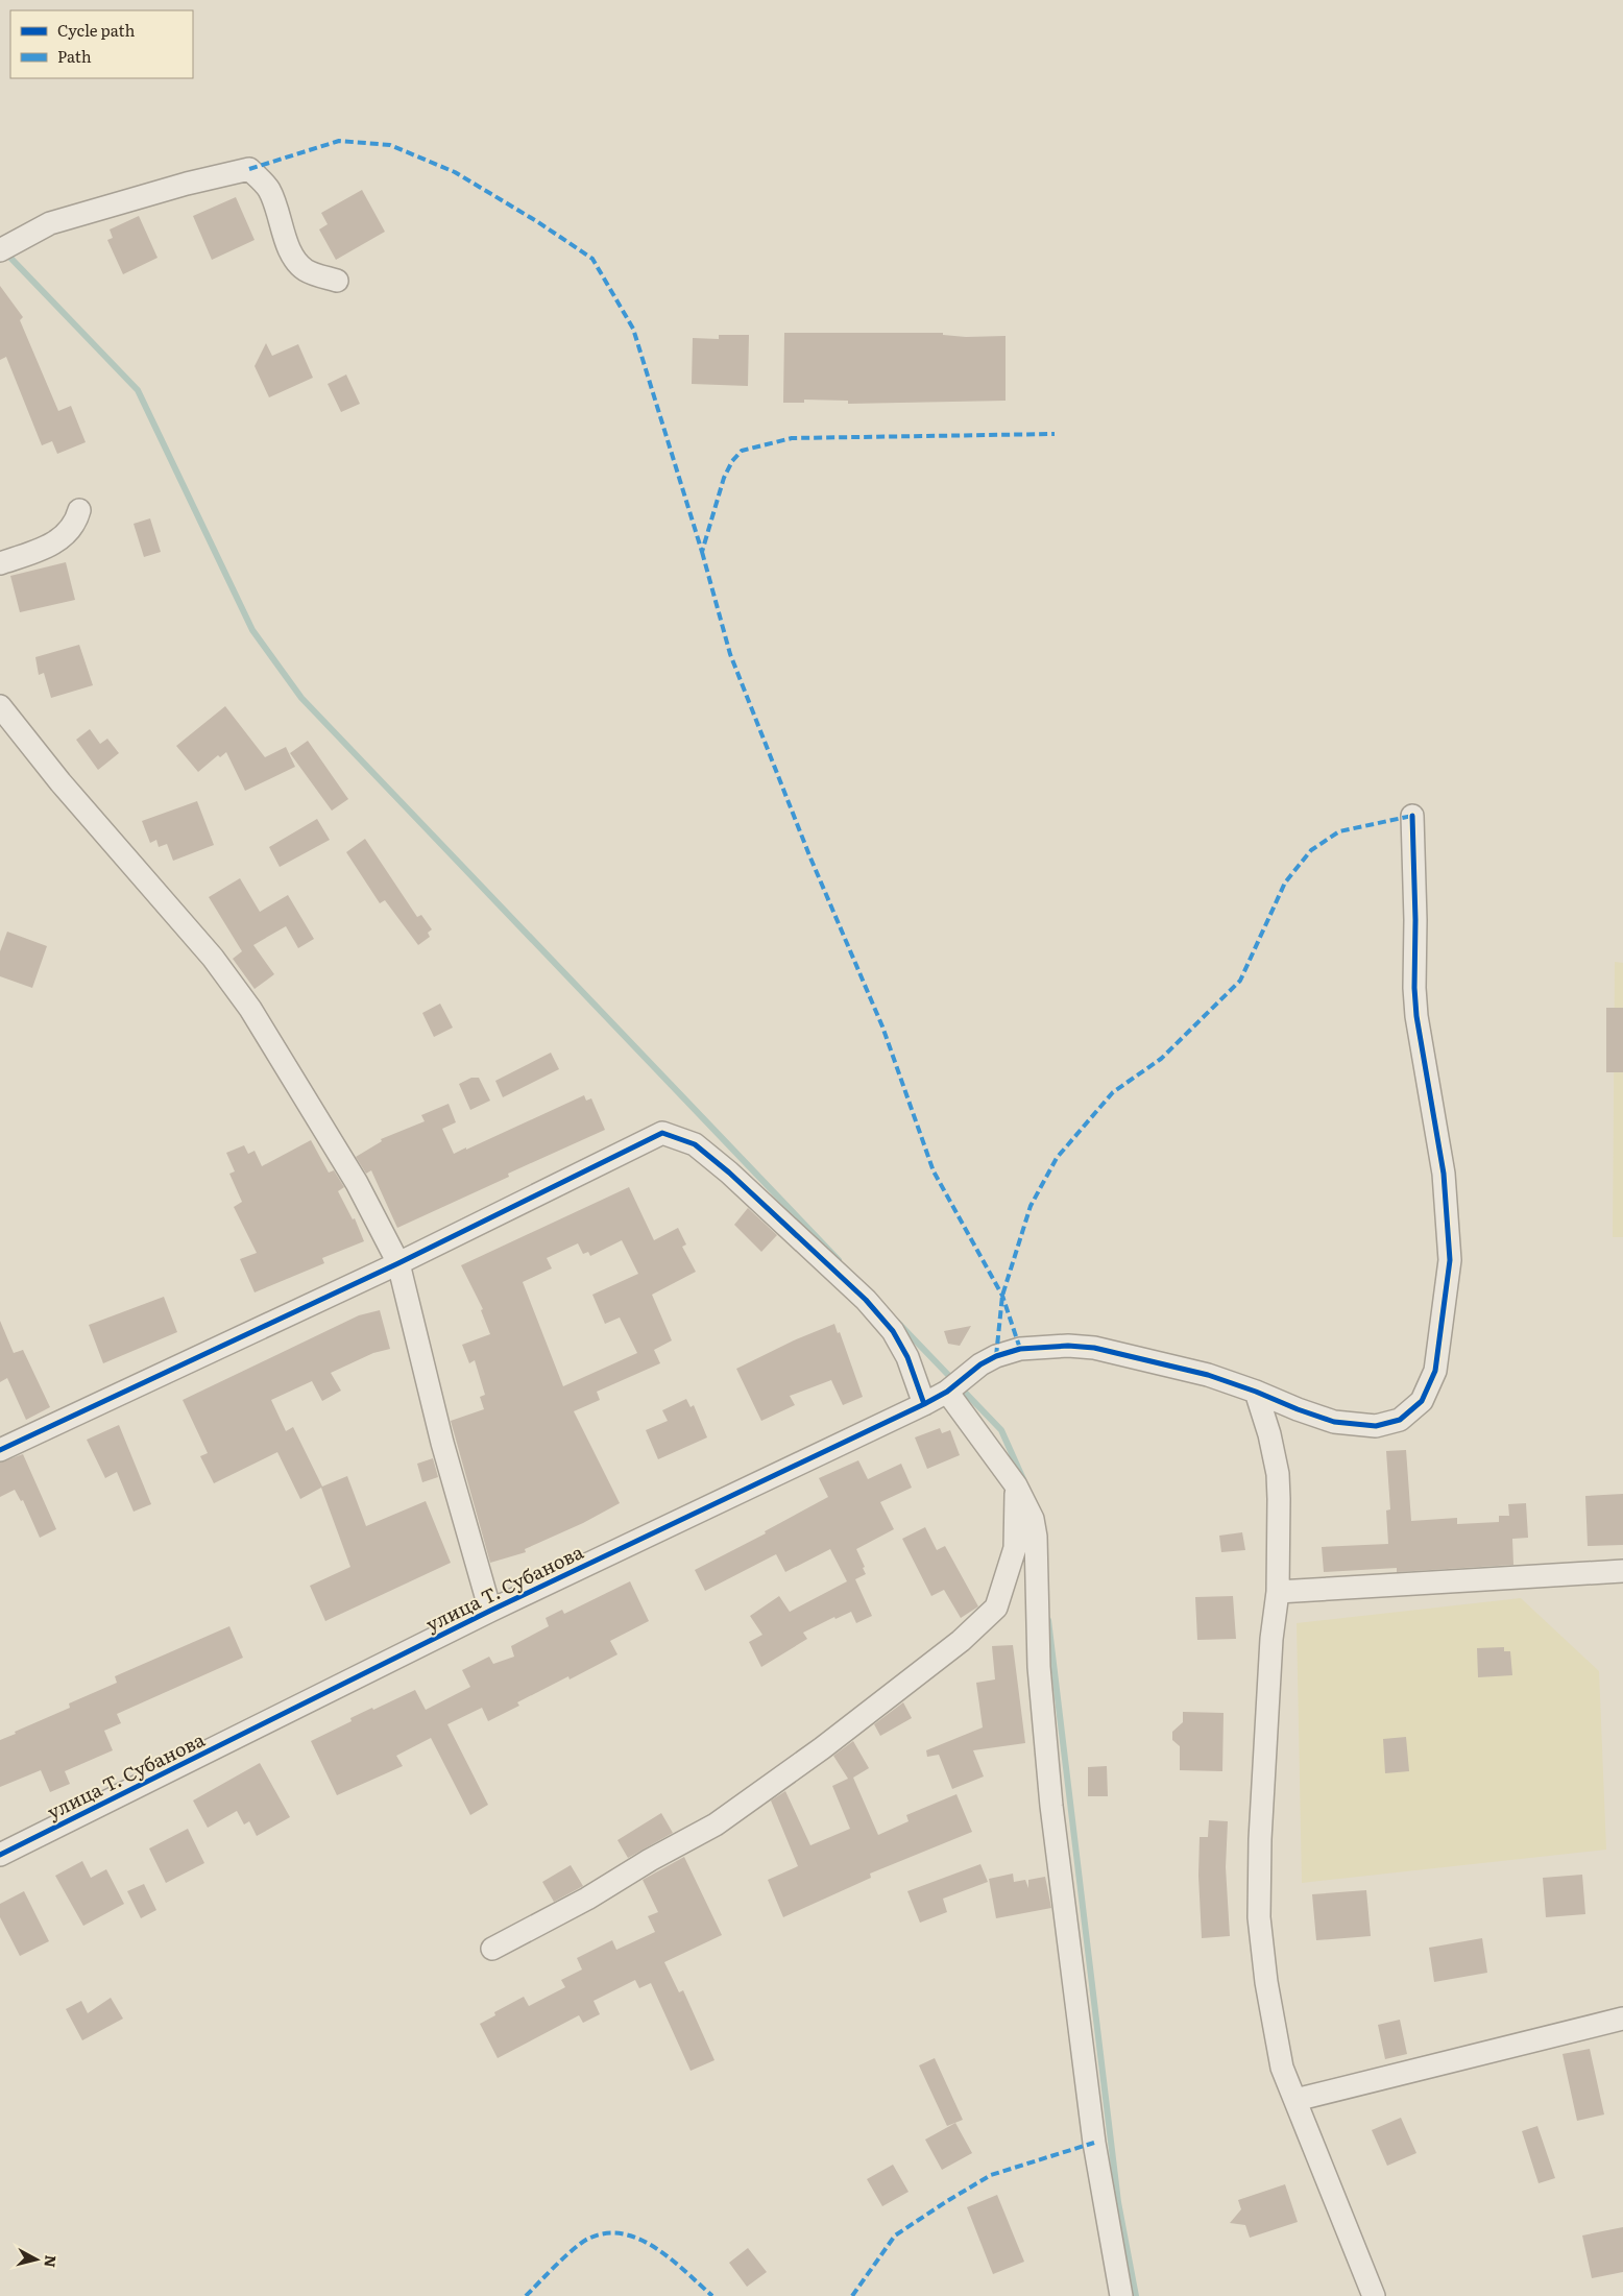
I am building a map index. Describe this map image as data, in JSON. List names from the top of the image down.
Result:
{
  "streets": {
    "street": ["улица Т. Субанова"]
  },
  "legend": ["Cycle path", "Path"],
  "north": "right"
}
